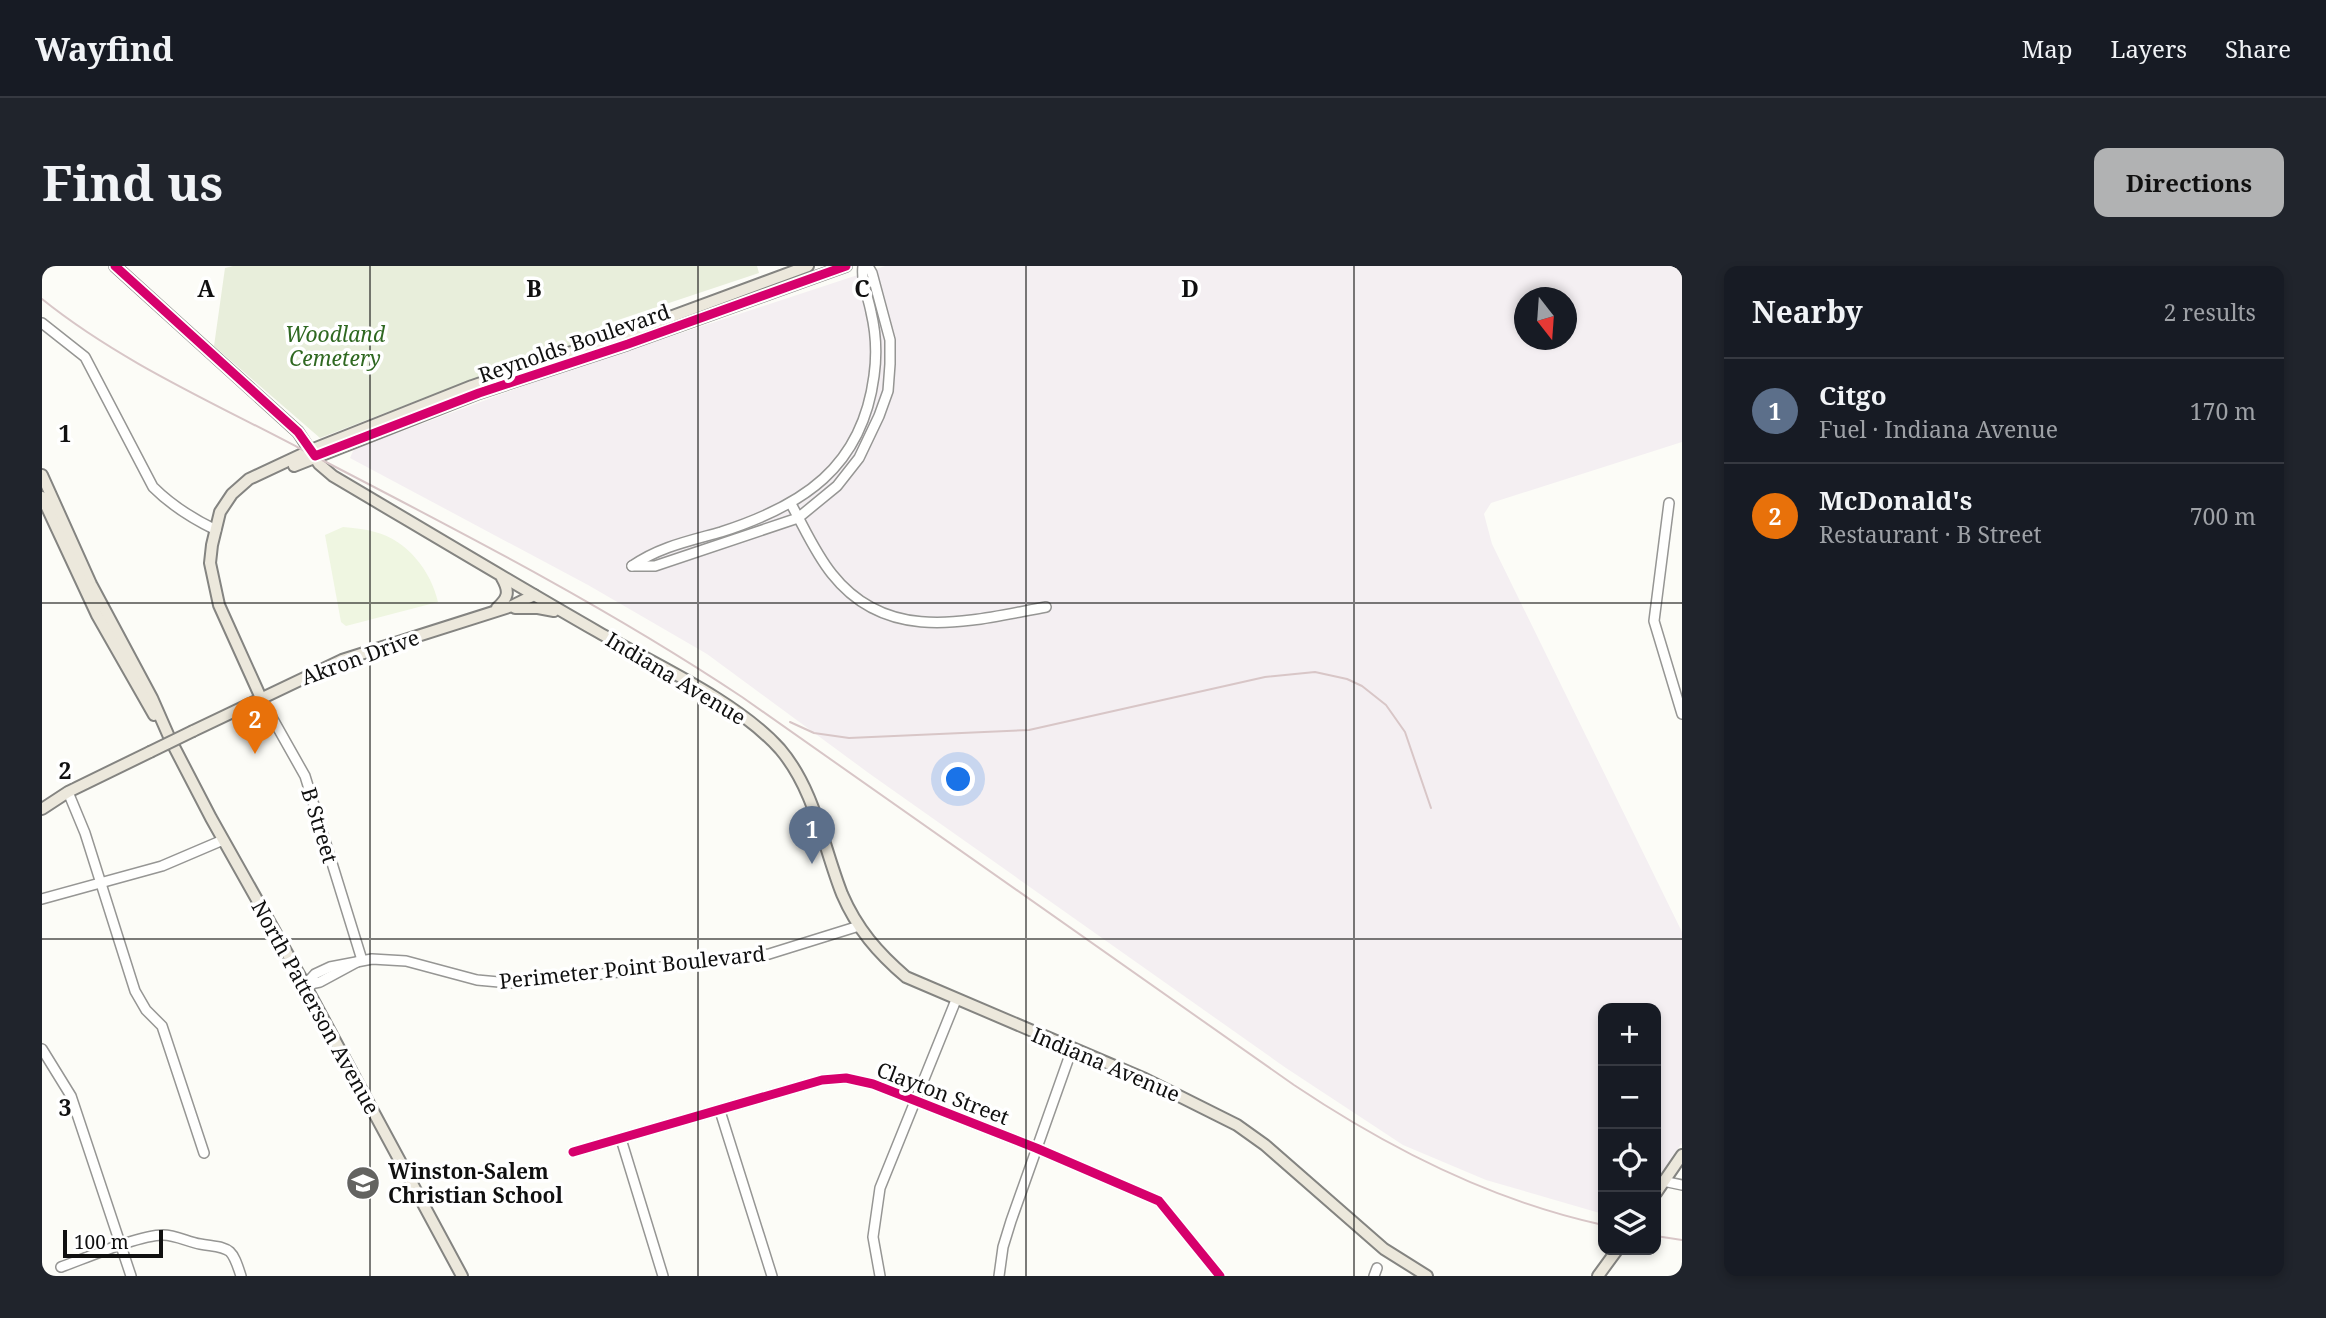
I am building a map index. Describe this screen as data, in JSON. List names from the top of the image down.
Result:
{
  "streets": {
    "main road": [
      "Reynolds Boulevard",
      "Akron Drive",
      "Indiana Avenue",
      "North Patterson Avenue"
    ],
    "street": ["B Street", "Perimeter Point Boulevard", "Clayton Street"]
  },
  "crossings": [
    ["Reynolds Boulevard", "Akron Drive"],
    ["Reynolds Boulevard", "Indiana Avenue"],
    ["Reynolds Boulevard", "B Street"],
    ["Akron Drive", "Indiana Avenue"],
    ["Akron Drive", "B Street"],
    ["Indiana Avenue", "Perimeter Point Boulevard"],
    ["B Street", "Perimeter Point Boulevard"],
    ["Perimeter Point Boulevard", "North Patterson Avenue"]
  ],
  "parks": ["Woodland Cemetery"],
  "places": {
    "school or university": ["Winston-Salem Christian School"]
  },
  "scale_bar": "100 m",
  "north": "bottom",
  "page": {
    "header": "Wayfind",
    "nav": ["Map", "Layers", "Share"],
    "buttons": "Directions",
    "title": "Find us",
    "heading": ["Nearby", "2 results"],
    "list": [
      {
        "mark": "1",
        "name": "Citgo",
        "note": "Fuel · Indiana Avenue",
        "value": "170 m"
      },
      {
        "mark": "2",
        "name": "McDonald's",
        "note": "Restaurant · B Street",
        "value": "700 m"
      }
    ],
    "pins": ["2", "1"],
    "map_buttons": ["+", "−"],
    "scale": "100 m"
  },
  "grid": {
    "columns": [
      "A",
      "B",
      "C",
      "D"
    ],
    "rows": ["1", "2", "3"]
  }
}
